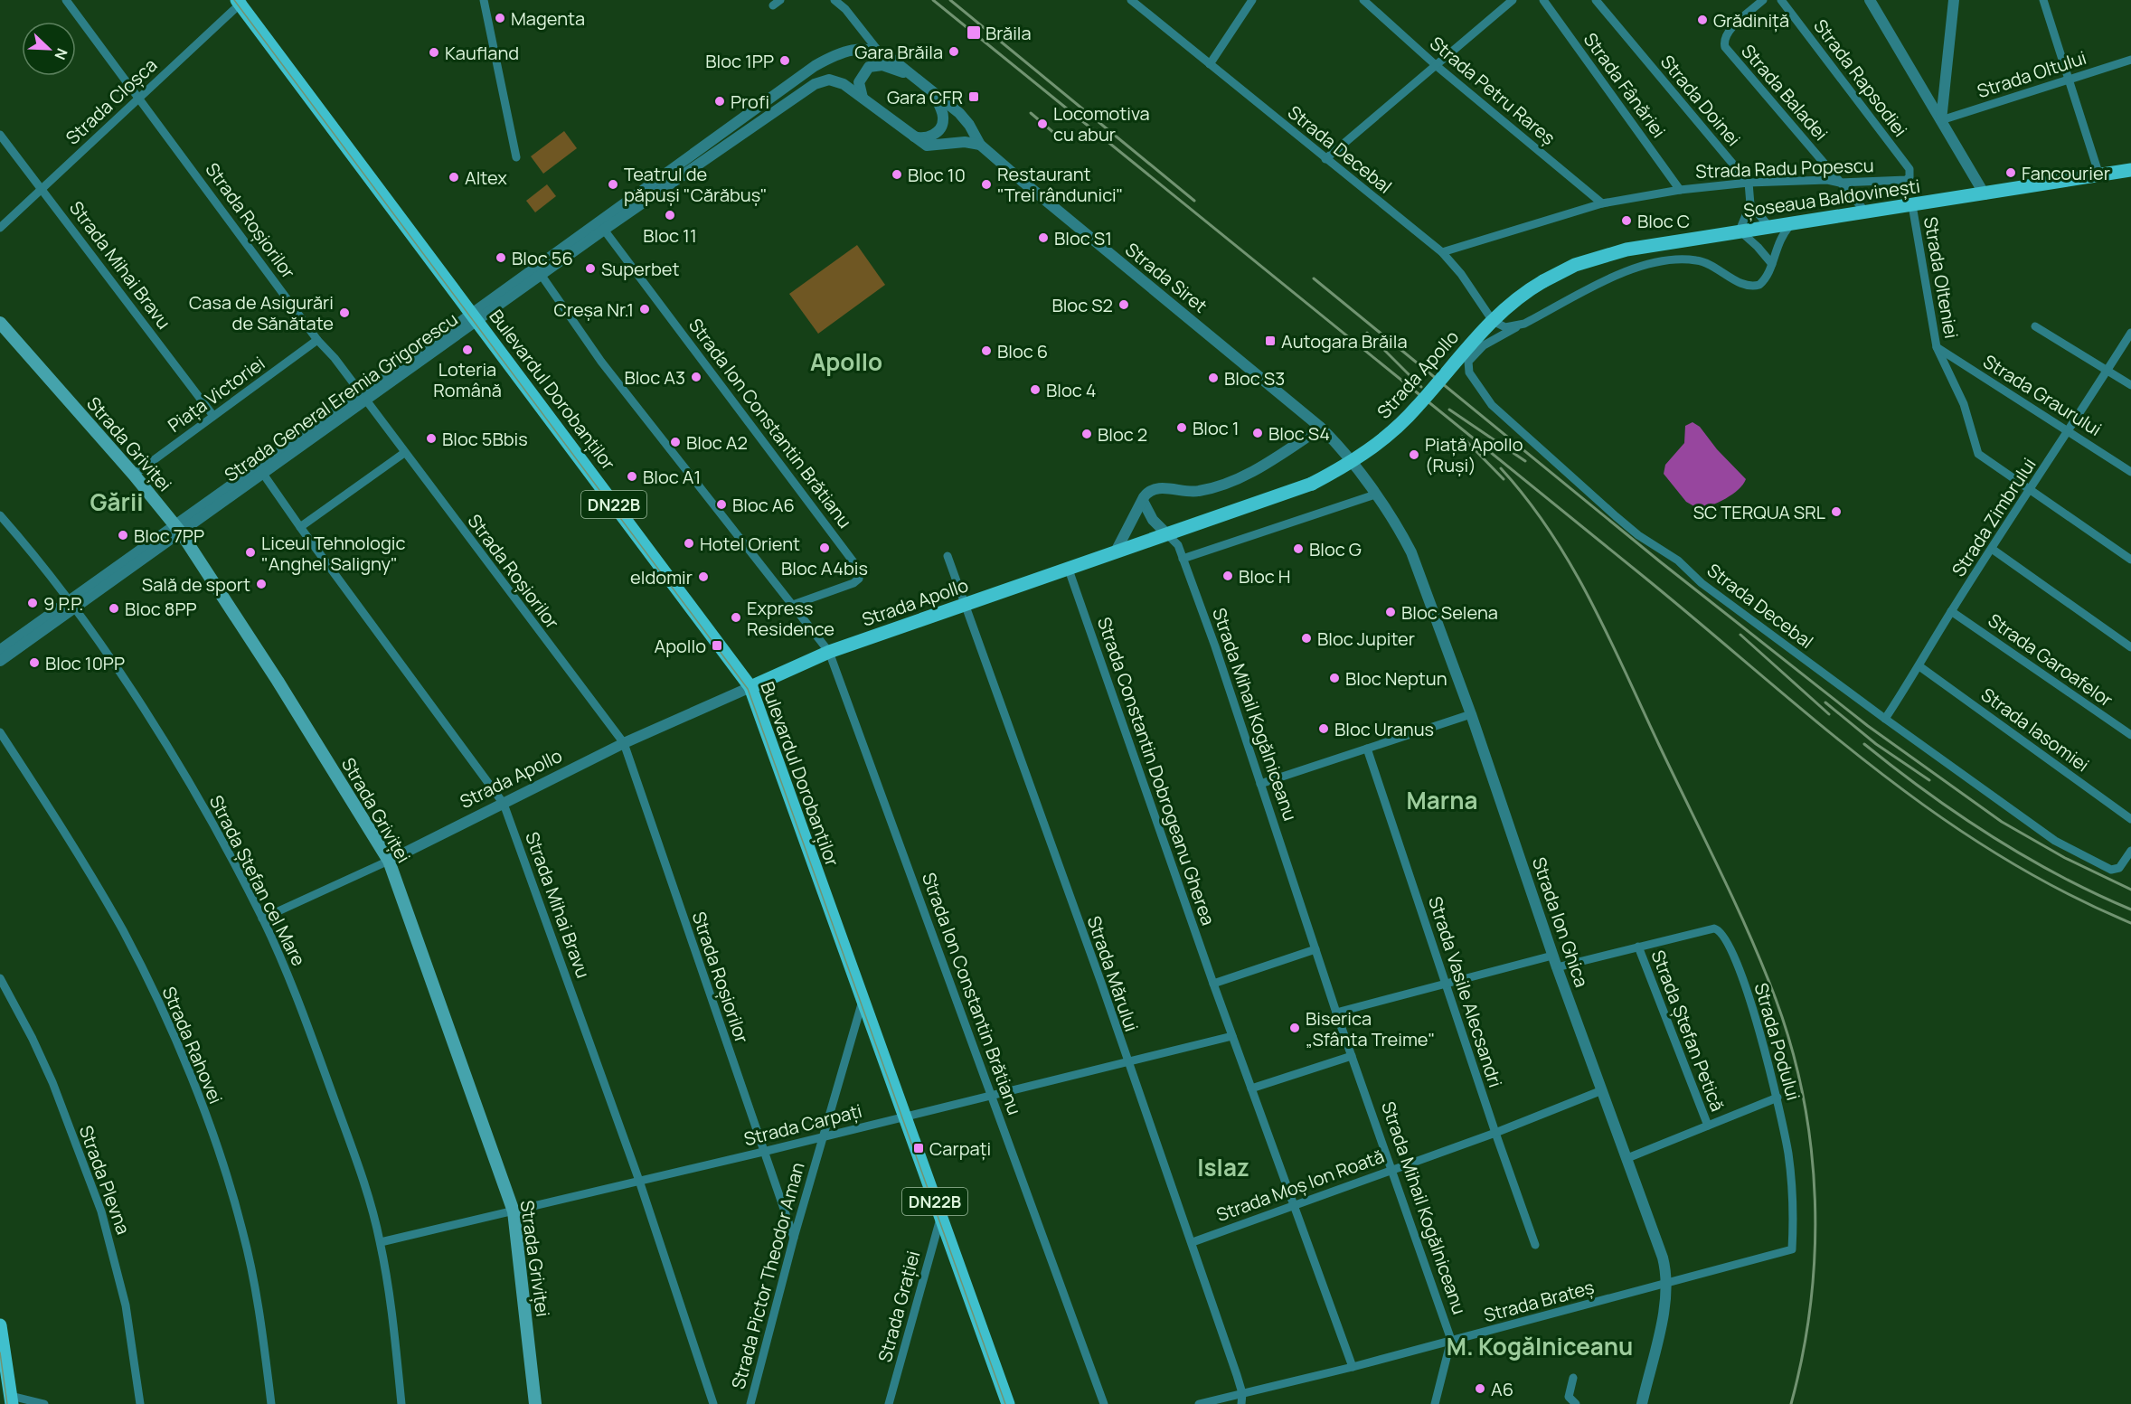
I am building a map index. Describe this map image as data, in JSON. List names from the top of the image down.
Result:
{
  "streets": {
    "main road": [
      "Șoseaua Baldovinești",
      "Strada Apollo",
      "Bulevardul Dorobanților",
      "Strada Griviței",
      "DN22B"
    ],
    "street": [
      "Strada Oltului",
      "Strada Rapsodiei",
      "Strada Fânăriei",
      "Strada Petru Rareș",
      "Strada Baladei",
      "Strada Doinei",
      "Strada Cloșca",
      "Strada Decebal",
      "Strada Radu Popescu",
      "Strada Roșiorilor",
      "Strada Mihai Bravu",
      "Strada Siret",
      "Strada Olteniei",
      "Piața Victoriei",
      "Strada Graurului",
      "Strada General Eremia Grigorescu",
      "Strada Ion Constantin Brătianu",
      "Strada Zimbrului",
      "Strada Garoafelor",
      "Strada Mihail Kogălniceanu",
      "Strada Iasomiei",
      "Strada Constantin Dobrogeanu Gherea",
      "Strada Ștefan cel Mare",
      "Strada Ion Ghica",
      "Strada Mărului",
      "Strada Vasile Alecsandri",
      "Strada Ștefan Petică",
      "Strada Podului",
      "Strada Rahovei",
      "Strada Carpați",
      "Strada Plevna",
      "Strada Moș Ion Roată",
      "Strada Pictor Theodor Aman",
      "Strada Brateș",
      "Strada Grației"
    ]
  },
  "crossings": [
    ["Strada Rapsodiei", "Strada Radu Popescu"],
    ["Strada Fânăriei", "Strada Radu Popescu"],
    ["Strada Petru Rareș", "Strada Radu Popescu"],
    ["Strada Baladei", "Strada Radu Popescu"],
    ["Strada Baladei", "Șoseaua Baldovinești"],
    ["Strada Doinei", "Strada Radu Popescu"],
    ["Strada Cloșca", "Strada Roșiorilor"],
    ["Strada Cloșca", "Strada Mihai Bravu"],
    ["Strada Cloșca", "Bulevardul Dorobanților"],
    ["Strada Decebal", "Strada Radu Popescu"],
    ["Strada Decebal", "Șoseaua Baldovinești"],
    ["Strada Decebal", "Strada Zimbrului"],
    ["Șoseaua Baldovinești", "Strada Olteniei"],
    ["Șoseaua Baldovinești", "Strada Apollo"],
    ["Strada Roșiorilor", "Strada Apollo"],
    ["Strada Roșiorilor", "Piața Victoriei"],
    ["Strada Roșiorilor", "Strada General Eremia Grigorescu"],
    ["Strada Roșiorilor", "Strada Carpați"],
    ["Strada Roșiorilor", "Strada Pictor Theodor Aman"],
    ["Strada Mihai Bravu", "Strada Apollo"],
    ["Strada Mihai Bravu", "Piața Victoriei"],
    ["Strada Mihai Bravu", "Strada General Eremia Grigorescu"],
    ["Strada Mihai Bravu", "Strada Carpați"],
    ["Strada Siret", "Strada General Eremia Grigorescu"],
    ["Strada Siret", "Strada Ion Ghica"],
    ["Strada Olteniei", "Strada Graurului"],
    ["Strada Olteniei", "Strada Zimbrului"],
    ["Strada Apollo", "Bulevardul Dorobanților"],
    ["Strada Apollo", "Strada Ion Constantin Brătianu"],
    ["Strada Apollo", "Strada Griviței"],
    ["Strada Apollo", "Strada Mihail Kogălniceanu"],
    ["Strada Apollo", "Strada Constantin Dobrogeanu Gherea"],
    ["Strada Apollo", "Strada Ștefan cel Mare"],
    ["Strada Apollo", "Strada Mărului"],
    ["Bulevardul Dorobanților", "Strada General Eremia Grigorescu"],
    ["Bulevardul Dorobanților", "Strada Carpați"],
    ["Bulevardul Dorobanților", "Strada Pictor Theodor Aman"],
    ["Bulevardul Dorobanților", "Strada Grației"],
    ["Piața Victoriei", "Strada Griviței"],
    ["Strada Graurului", "Strada Zimbrului"],
    ["Strada General Eremia Grigorescu", "Strada Ion Constantin Brătianu"],
    ["Strada General Eremia Grigorescu", "Strada Griviței"],
    ["Strada General Eremia Grigorescu", "Strada Ștefan cel Mare"],
    ["Strada Ion Constantin Brătianu", "Strada Carpați"],
    ["Strada Griviței", "Strada Carpați"],
    ["Strada Zimbrului", "Strada Garoafelor"],
    ["Strada Zimbrului", "Strada Iasomiei"],
    ["Strada Mihail Kogălniceanu", "Strada Moș Ion Roată"],
    ["Strada Mihail Kogălniceanu", "Strada Brateș"],
    ["Strada Constantin Dobrogeanu Gherea", "Strada Carpați"],
    ["Strada Ștefan cel Mare", "Strada Carpați"],
    ["Strada Ion Ghica", "Strada Moș Ion Roată"],
    ["Strada Ion Ghica", "Strada Brateș"],
    ["Strada Mărului", "Strada Carpați"],
    ["Strada Mărului", "Strada Moș Ion Roată"],
    ["Strada Mărului", "Strada Brateș"],
    ["Strada Vasile Alecsandri", "Strada Moș Ion Roată"],
    ["Strada Ștefan Petică", "Strada Podului"],
    ["Strada Podului", "Strada Brateș"],
    ["Strada Carpați", "Strada Pictor Theodor Aman"]
  ],
  "districts": [
    "Apollo",
    "Gării",
    "Marna",
    "Islaz",
    "M. Kogălniceanu"
  ],
  "places": {
    "other": [
      "Magenta",
      "Grădiniță",
      "Gara Brăila",
      "Kaufland",
      "Bloc 1PP",
      "Profi",
      "Locomotiva cu abur",
      "Fancourier",
      "Bloc 10",
      "Altex",
      "Teatrul de păpuși \"Cărăbuș\"",
      "Restaurant \"Trei rândunici\"",
      "Bloc 11",
      "Bloc C",
      "Bloc S1",
      "Bloc 56",
      "Superbet",
      "Bloc S2",
      "Creșa Nr.1",
      "Casa de Asigurări de Sănătate",
      "Loteria Română",
      "Bloc 6",
      "Bloc A3",
      "Bloc S3",
      "Bloc 4",
      "Bloc 1",
      "Bloc S4",
      "Bloc 2",
      "Bloc 5Bbis",
      "Bloc A2",
      "Piață Apollo (Ruși)",
      "Bloc A1",
      "Bloc A6",
      "SC TERQUA SRL",
      "Bloc 7PP",
      "Hotel Orient",
      "Bloc A4bis",
      "Bloc G",
      "Liceul Tehnologic \"Anghel Saligny\"",
      "Bloc H",
      "eldomir",
      "Sală de sport",
      "9 P.P.",
      "Bloc 8PP",
      "Bloc Selena",
      "Express Residence",
      "Bloc Jupiter",
      "Bloc 10PP",
      "Bloc Neptun",
      "Bloc Uranus",
      "Biserica „Sfânta Treime\"",
      "A6"
    ],
    "transit": [
      "Brăila",
      "Gara CFR",
      "Autogara Brăila",
      "Apollo",
      "Carpați"
    ]
  },
  "north": "bottom right"
}
